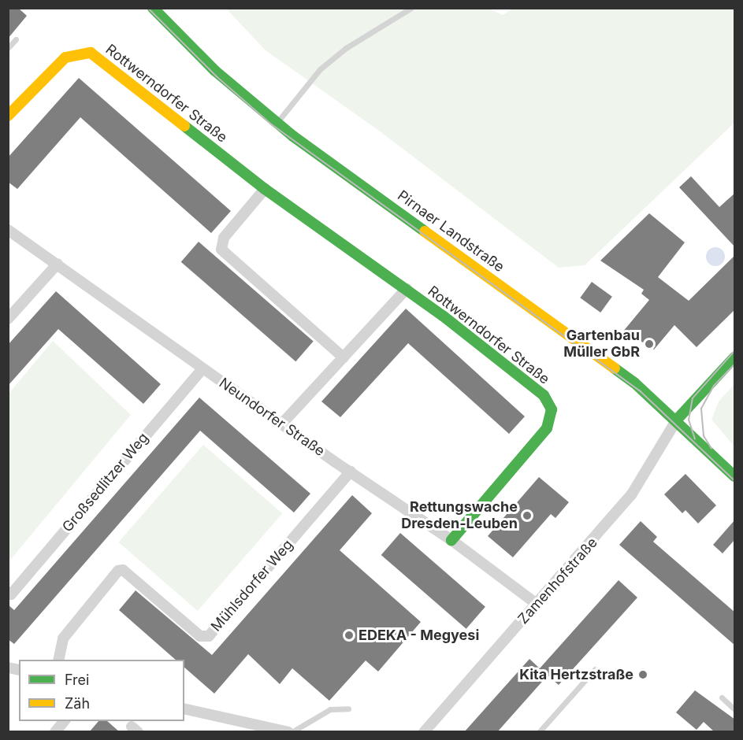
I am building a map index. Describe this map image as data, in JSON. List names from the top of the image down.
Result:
{
  "streets": {
    "street": [
      "Rottwerndorfer Straße",
      "Pirnaer Landstraße",
      "Neundorfer Straße",
      "Großsedlitzer Weg",
      "Zamenhofstraße",
      "Mühlsdorfer Weg"
    ]
  },
  "crossings": [
    ["Rottwerndorfer Straße", "Neundorfer Straße"],
    ["Pirnaer Landstraße", "Zamenhofstraße"],
    ["Neundorfer Straße", "Großsedlitzer Weg"],
    ["Neundorfer Straße", "Zamenhofstraße"],
    ["Neundorfer Straße", "Mühlsdorfer Weg"]
  ],
  "places": [
    "Gartenbau Müller GbR",
    "Rettungswache Dresden-Leuben",
    "EDEKA - Megyesi",
    "Kita Hertzstraße"
  ],
  "legend": ["Frei", "Zäh"]
}
